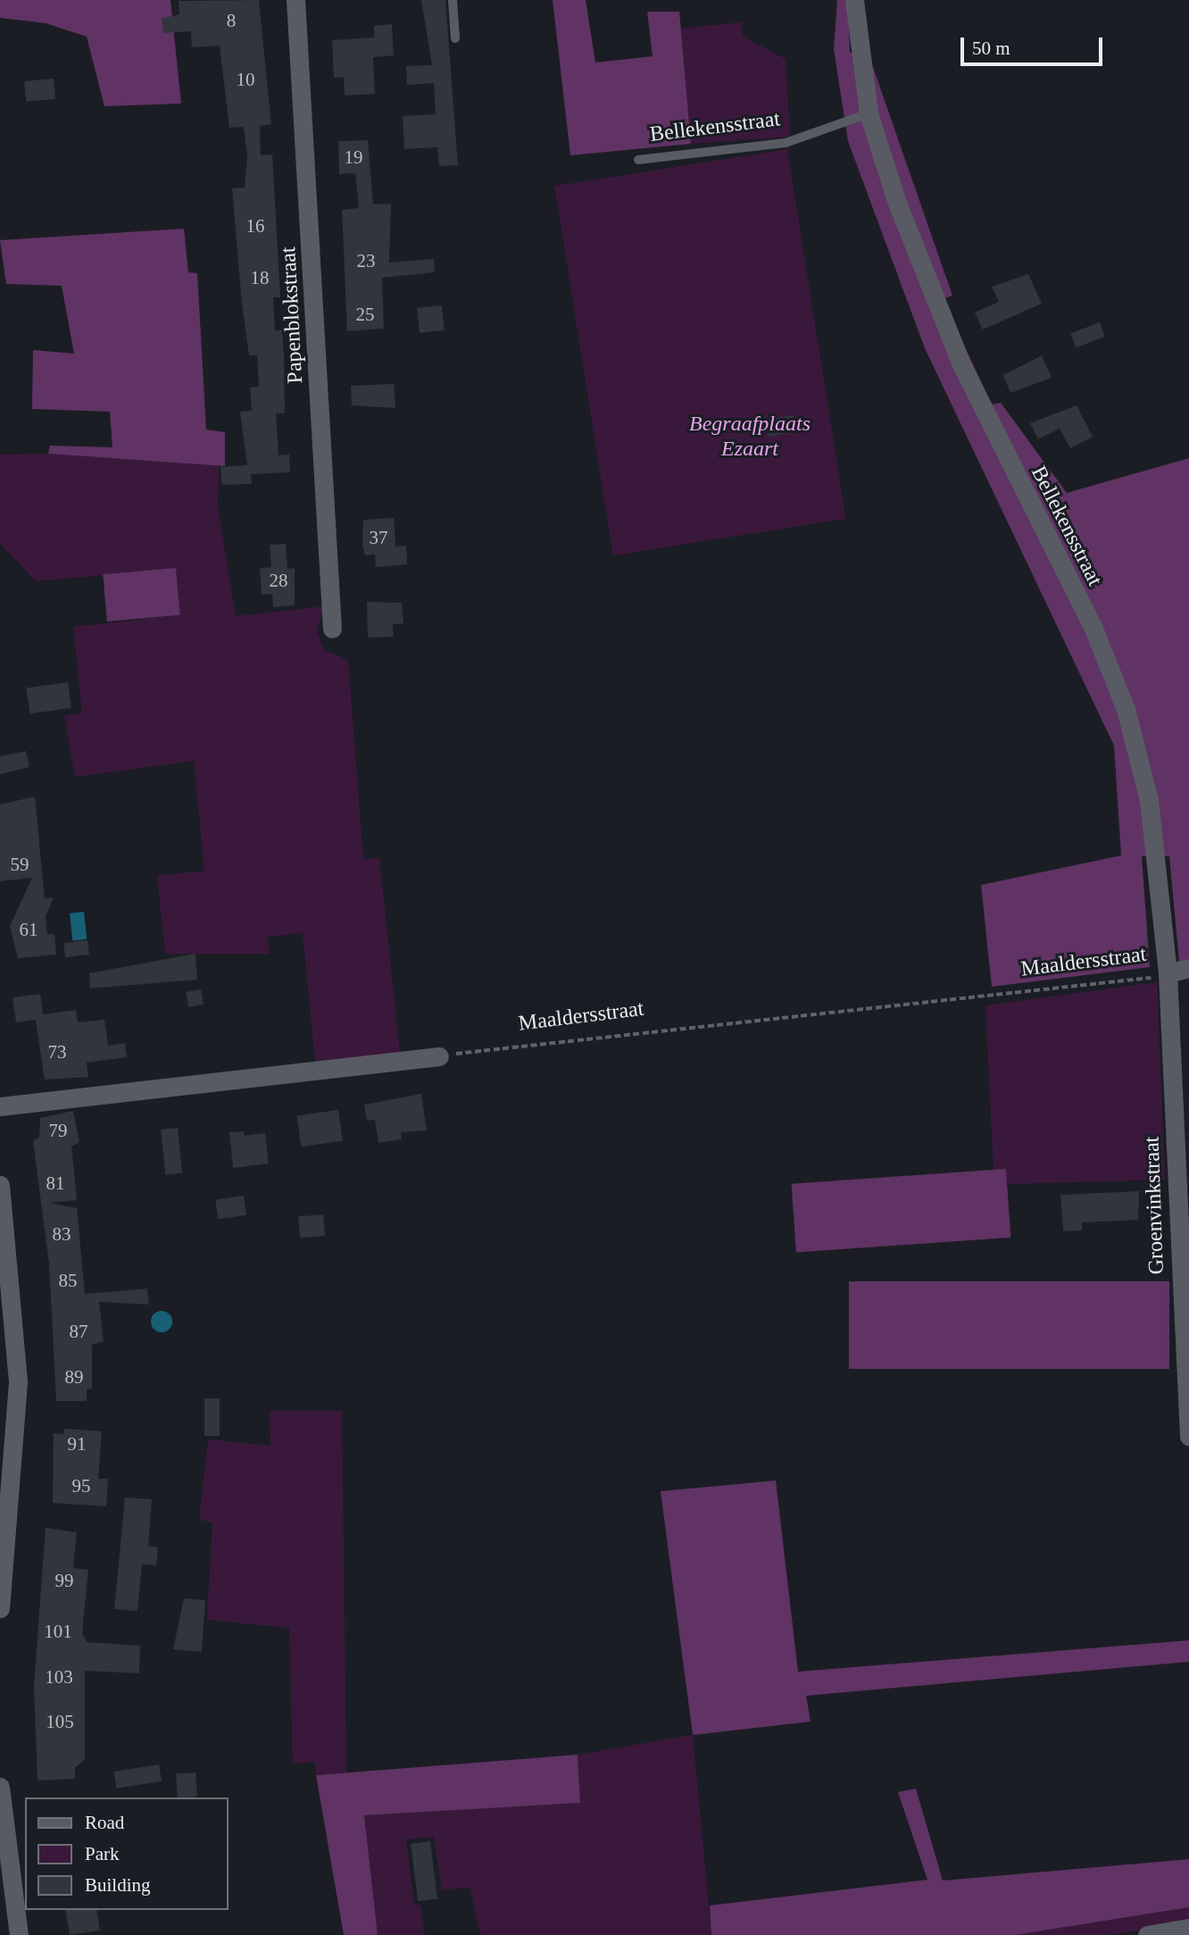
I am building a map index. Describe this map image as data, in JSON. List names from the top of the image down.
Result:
{
  "streets": {
    "street": ["Bellekensstraat", "Papenblokstraat", "Groenvinkstraat"],
    "path": ["Maaldersstraat"]
  },
  "crossings": [
    ["Bellekensstraat", "Maaldersstraat"],
    ["Bellekensstraat", "Groenvinkstraat"],
    ["Maaldersstraat", "Groenvinkstraat"]
  ],
  "parks": ["Begraafplaats Ezaart"],
  "house_numbers": [
    "8",
    "10",
    "19",
    "16",
    "23",
    "18",
    "25",
    "37",
    "28",
    "59",
    "61",
    "73",
    "79",
    "81",
    "83",
    "85",
    "87",
    "89",
    "91",
    "95",
    "99",
    "101",
    "103",
    "105"
  ],
  "legend": ["Road", "Park", "Building"],
  "scale_bar": "50 m"
}
